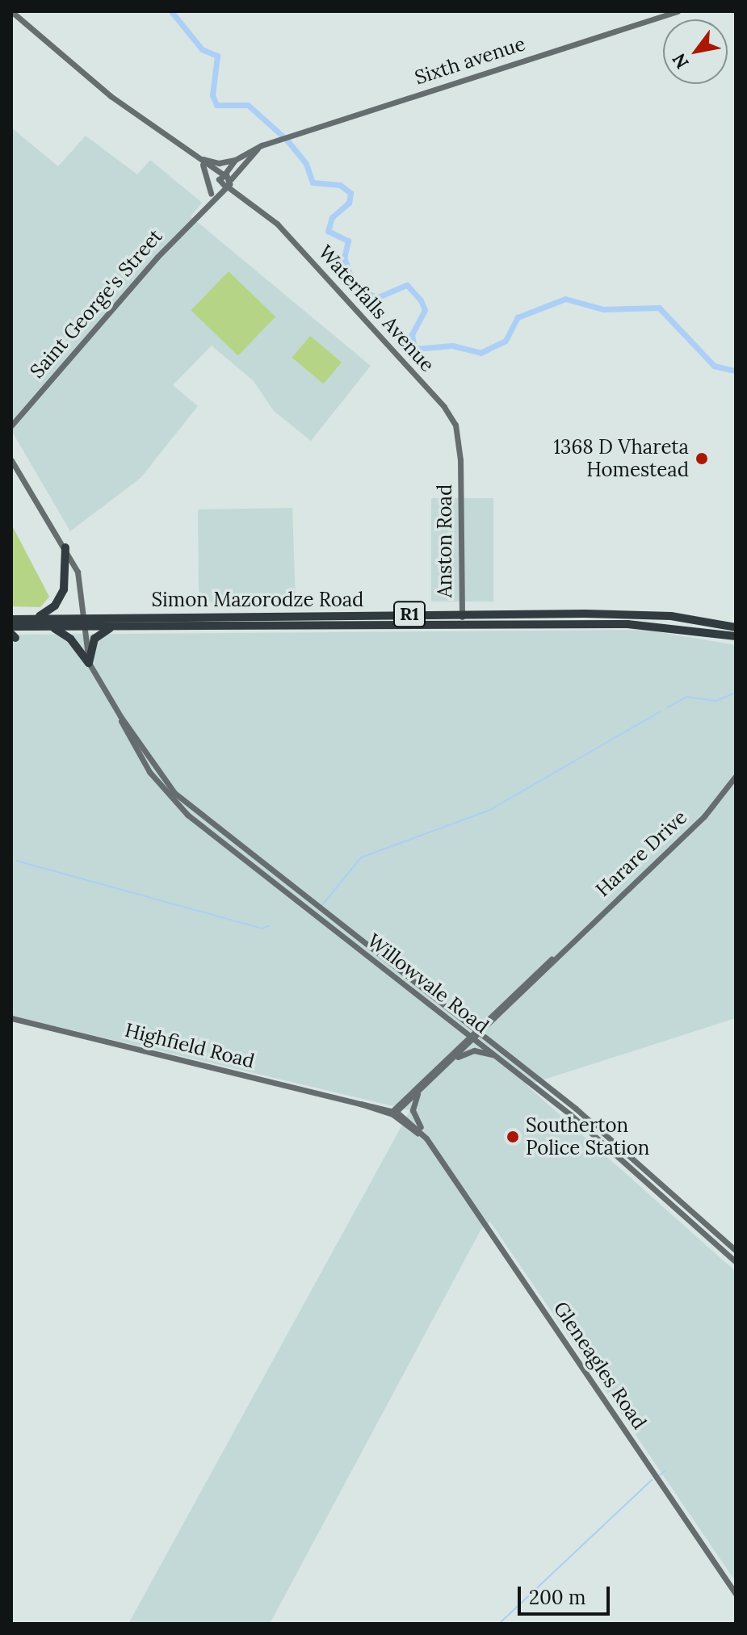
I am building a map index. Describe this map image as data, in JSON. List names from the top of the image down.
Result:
{
  "streets": {
    "highway": ["Simon Mazorodze Road", "R1"],
    "main road": [
      "Sixth avenue",
      "Saint George's Street",
      "Waterfalls Avenue",
      "Anston Road",
      "Harare Drive",
      "Willowvale Road",
      "Highfield Road",
      "Gleneagles Road"
    ]
  },
  "crossings": [
    ["Sixth avenue", "Saint George's Street"],
    ["Saint George's Street", "Waterfalls Avenue"],
    ["Waterfalls Avenue", "Anston Road"],
    ["Anston Road", "Simon Mazorodze Road"],
    ["Simon Mazorodze Road", "Willowvale Road"],
    ["Harare Drive", "Willowvale Road"],
    ["Harare Drive", "Highfield Road"],
    ["Harare Drive", "Gleneagles Road"],
    ["Highfield Road", "Gleneagles Road"]
  ],
  "places": ["1368 D Vhareta Homestead", "Southerton Police Station"],
  "scale_bar": "200 m",
  "north": "bottom left"
}
